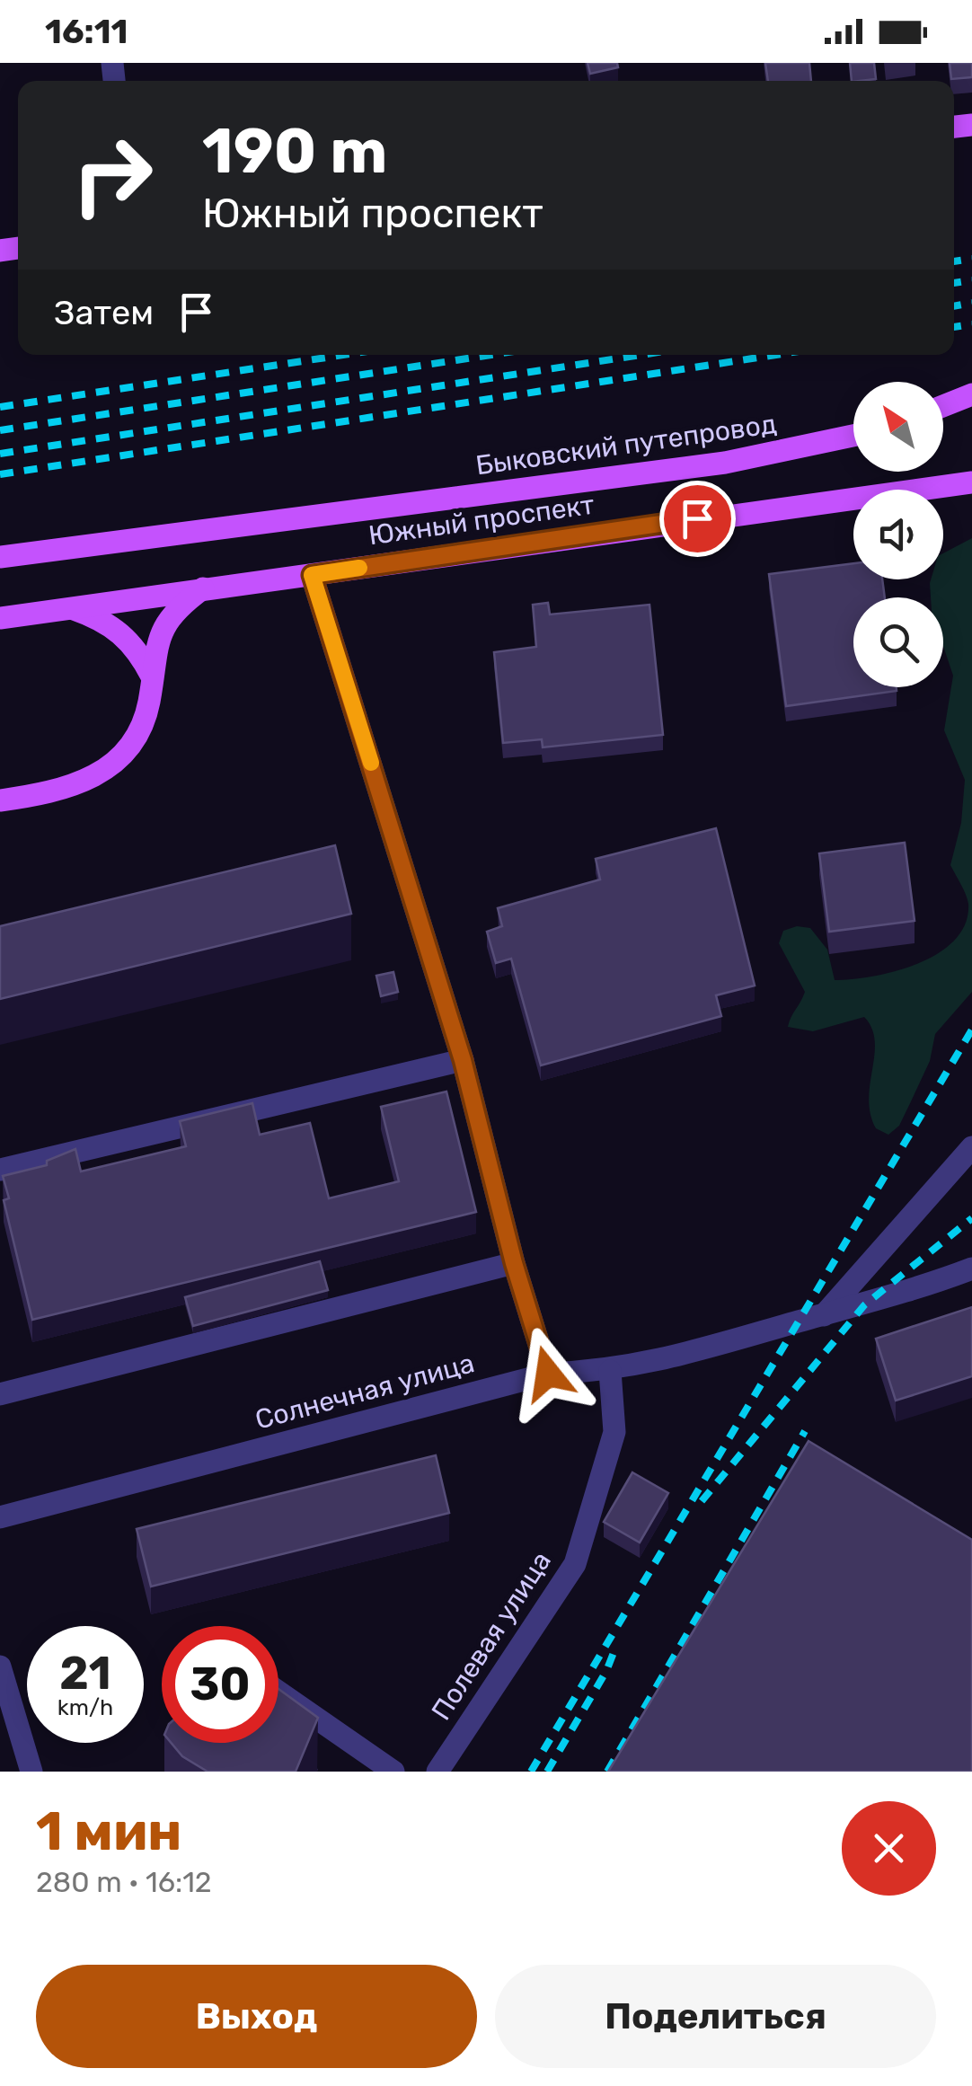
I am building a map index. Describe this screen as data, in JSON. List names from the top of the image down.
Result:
{
  "streets": {
    "main road": ["Быковский путепровод", "Южный проспект"],
    "street": ["Солнечная улица", "Полевая улица"]
  },
  "crossings": [
    ["Солнечная улица", "Полевая улица"]
  ],
  "north": "top left",
  "page": {
    "status": "16:11",
    "turn": ["190 m", "Южный проспект"],
    "then": "Затем",
    "speed": "21 km/h",
    "limit": "30",
    "heading": ["1 мин", "280 m · 16:12"],
    "buttons": ["Выход", "Поделиться"]
  }
}
